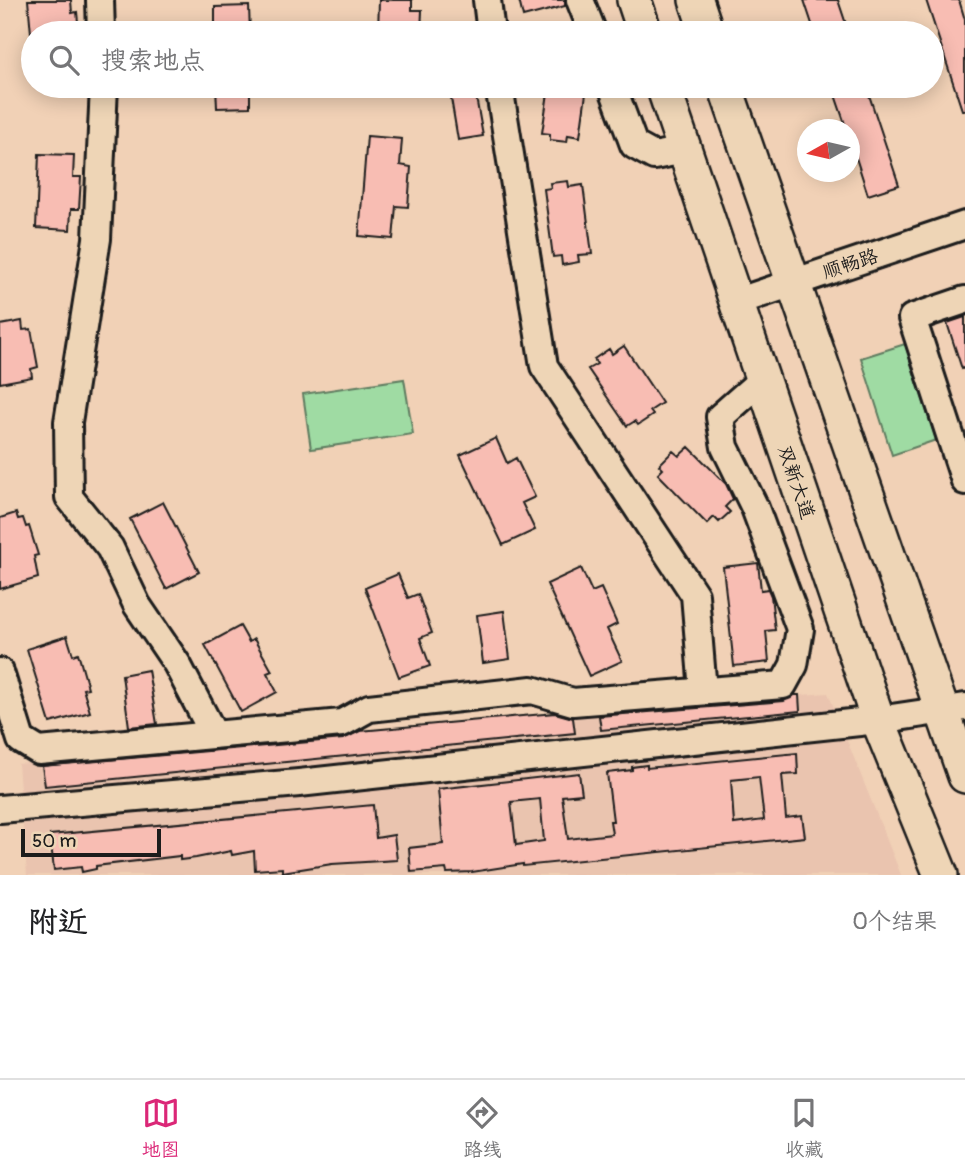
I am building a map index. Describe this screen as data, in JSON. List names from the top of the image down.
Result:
{
  "streets": {
    "main road": ["双新大道"],
    "street": ["顺畅路"]
  },
  "crossings": [
    ["顺畅路", "双新大道"]
  ],
  "scale_bar": "50 m",
  "north": "left",
  "page": {
    "search": "搜索地点",
    "scale": "50 m",
    "heading": ["附近", "0个结果"],
    "nav": ["地图", "路线", "收藏"]
  }
}
